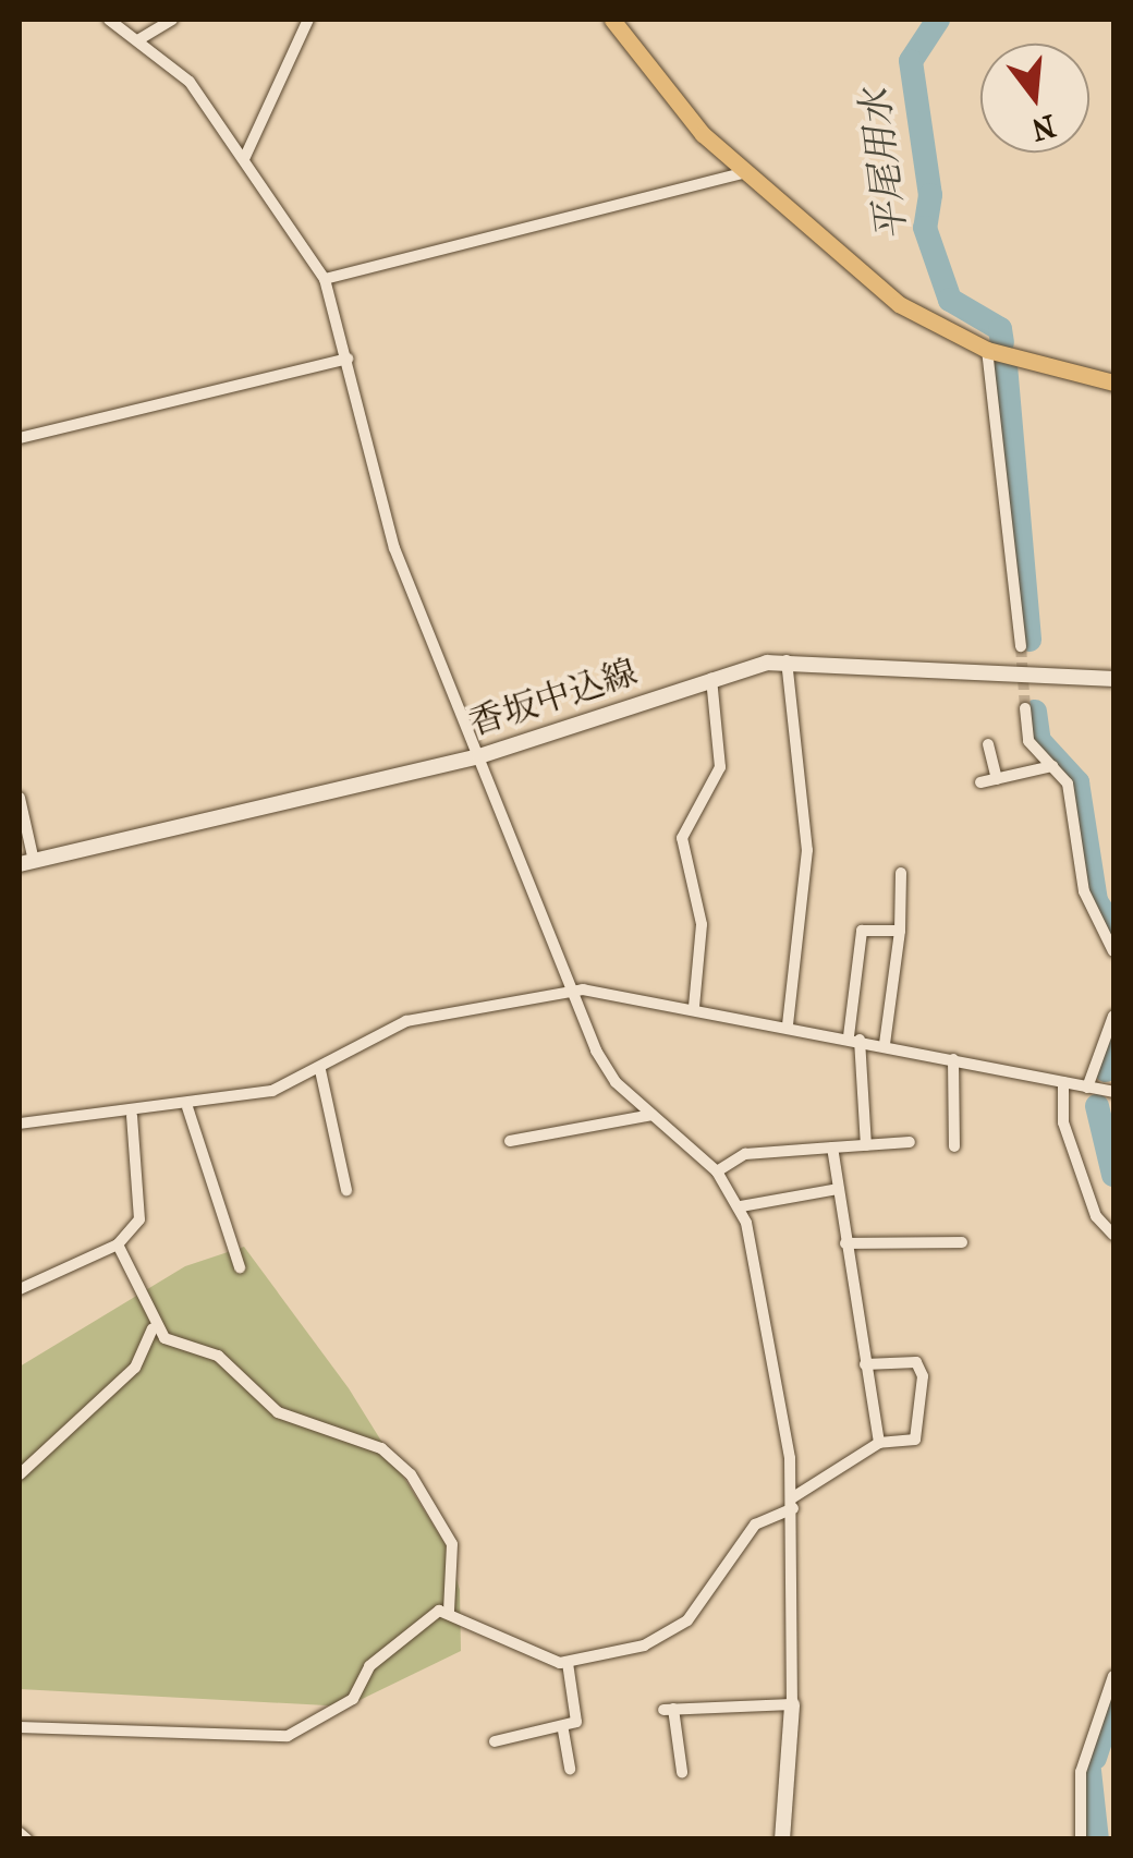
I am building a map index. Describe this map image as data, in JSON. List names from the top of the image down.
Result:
{
  "streets": {
    "main road": ["香坂中込線"]
  },
  "water": ["平尾用水"],
  "north": "bottom"
}
